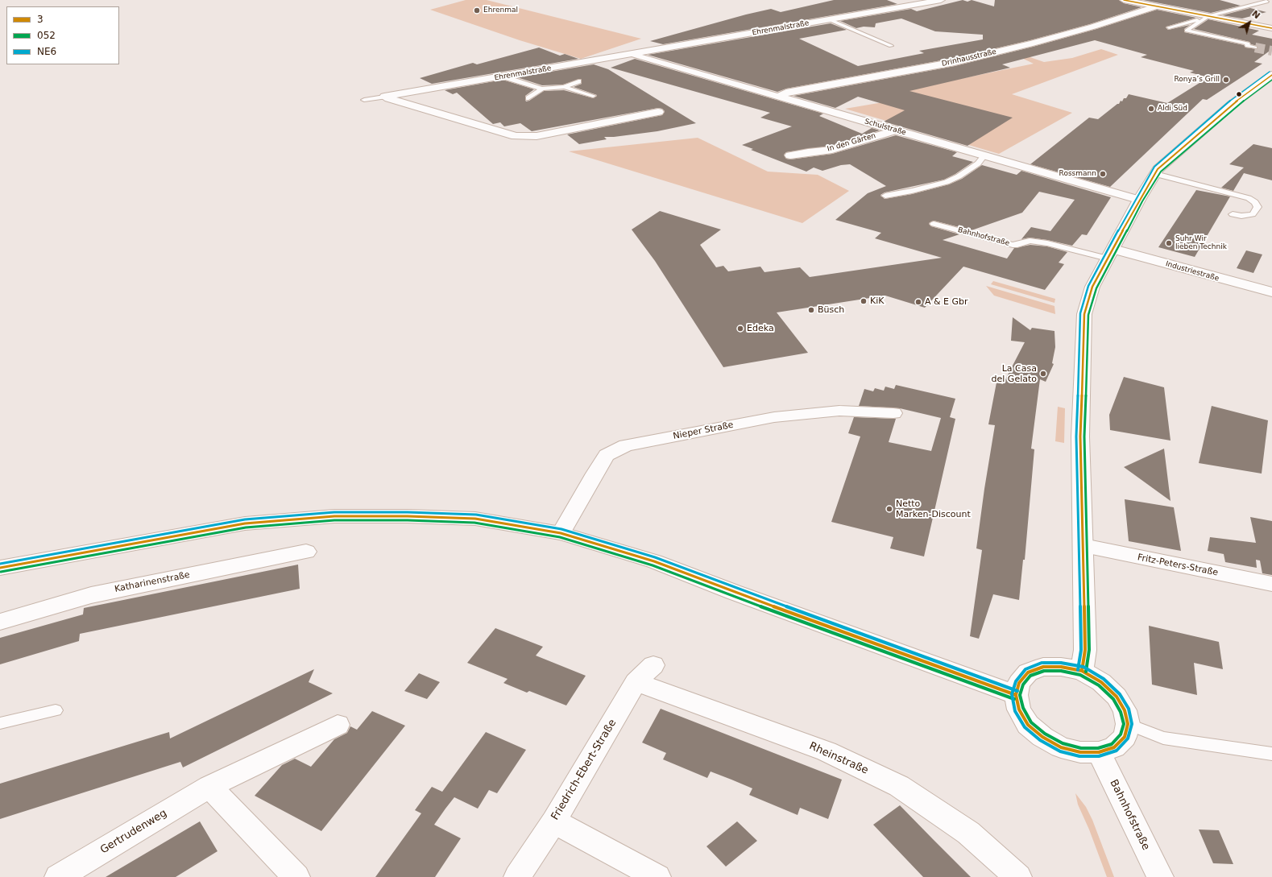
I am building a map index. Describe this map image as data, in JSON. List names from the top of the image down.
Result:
{
  "streets": {
    "street": [
      "Ehrenmalstraße",
      "Drinhausstraße",
      "Schulstraße",
      "In den Gärten",
      "Bahnhofstraße",
      "Industriestraße",
      "Nieper Straße",
      "Fritz-Peters-Straße",
      "Katharinenstraße",
      "Rheinstraße",
      "Friedrich-Ebert-Straße",
      "Gertrudenweg"
    ]
  },
  "crossings": [
    ["Ehrenmalstraße", "Schulstraße"],
    ["Drinhausstraße", "Schulstraße"],
    ["Schulstraße", "In den Gärten"],
    ["Bahnhofstraße", "Industriestraße"],
    ["Rheinstraße", "Friedrich-Ebert-Straße"]
  ],
  "places": [
    "Ehrenmal",
    "Ronya’s Grill",
    "Aldi Süd",
    "Rossmann",
    "Suhr Wir lieben Technik",
    "KiK",
    "A & E Gbr",
    "Büsch",
    "Edeka",
    "La Casa del Gelato",
    "Netto Marken-Discount"
  ],
  "lines": ["transit line 3", "transit line NE6", "transit line 052"],
  "legend": ["3", "052", "NE6"],
  "north": "top right"
}
